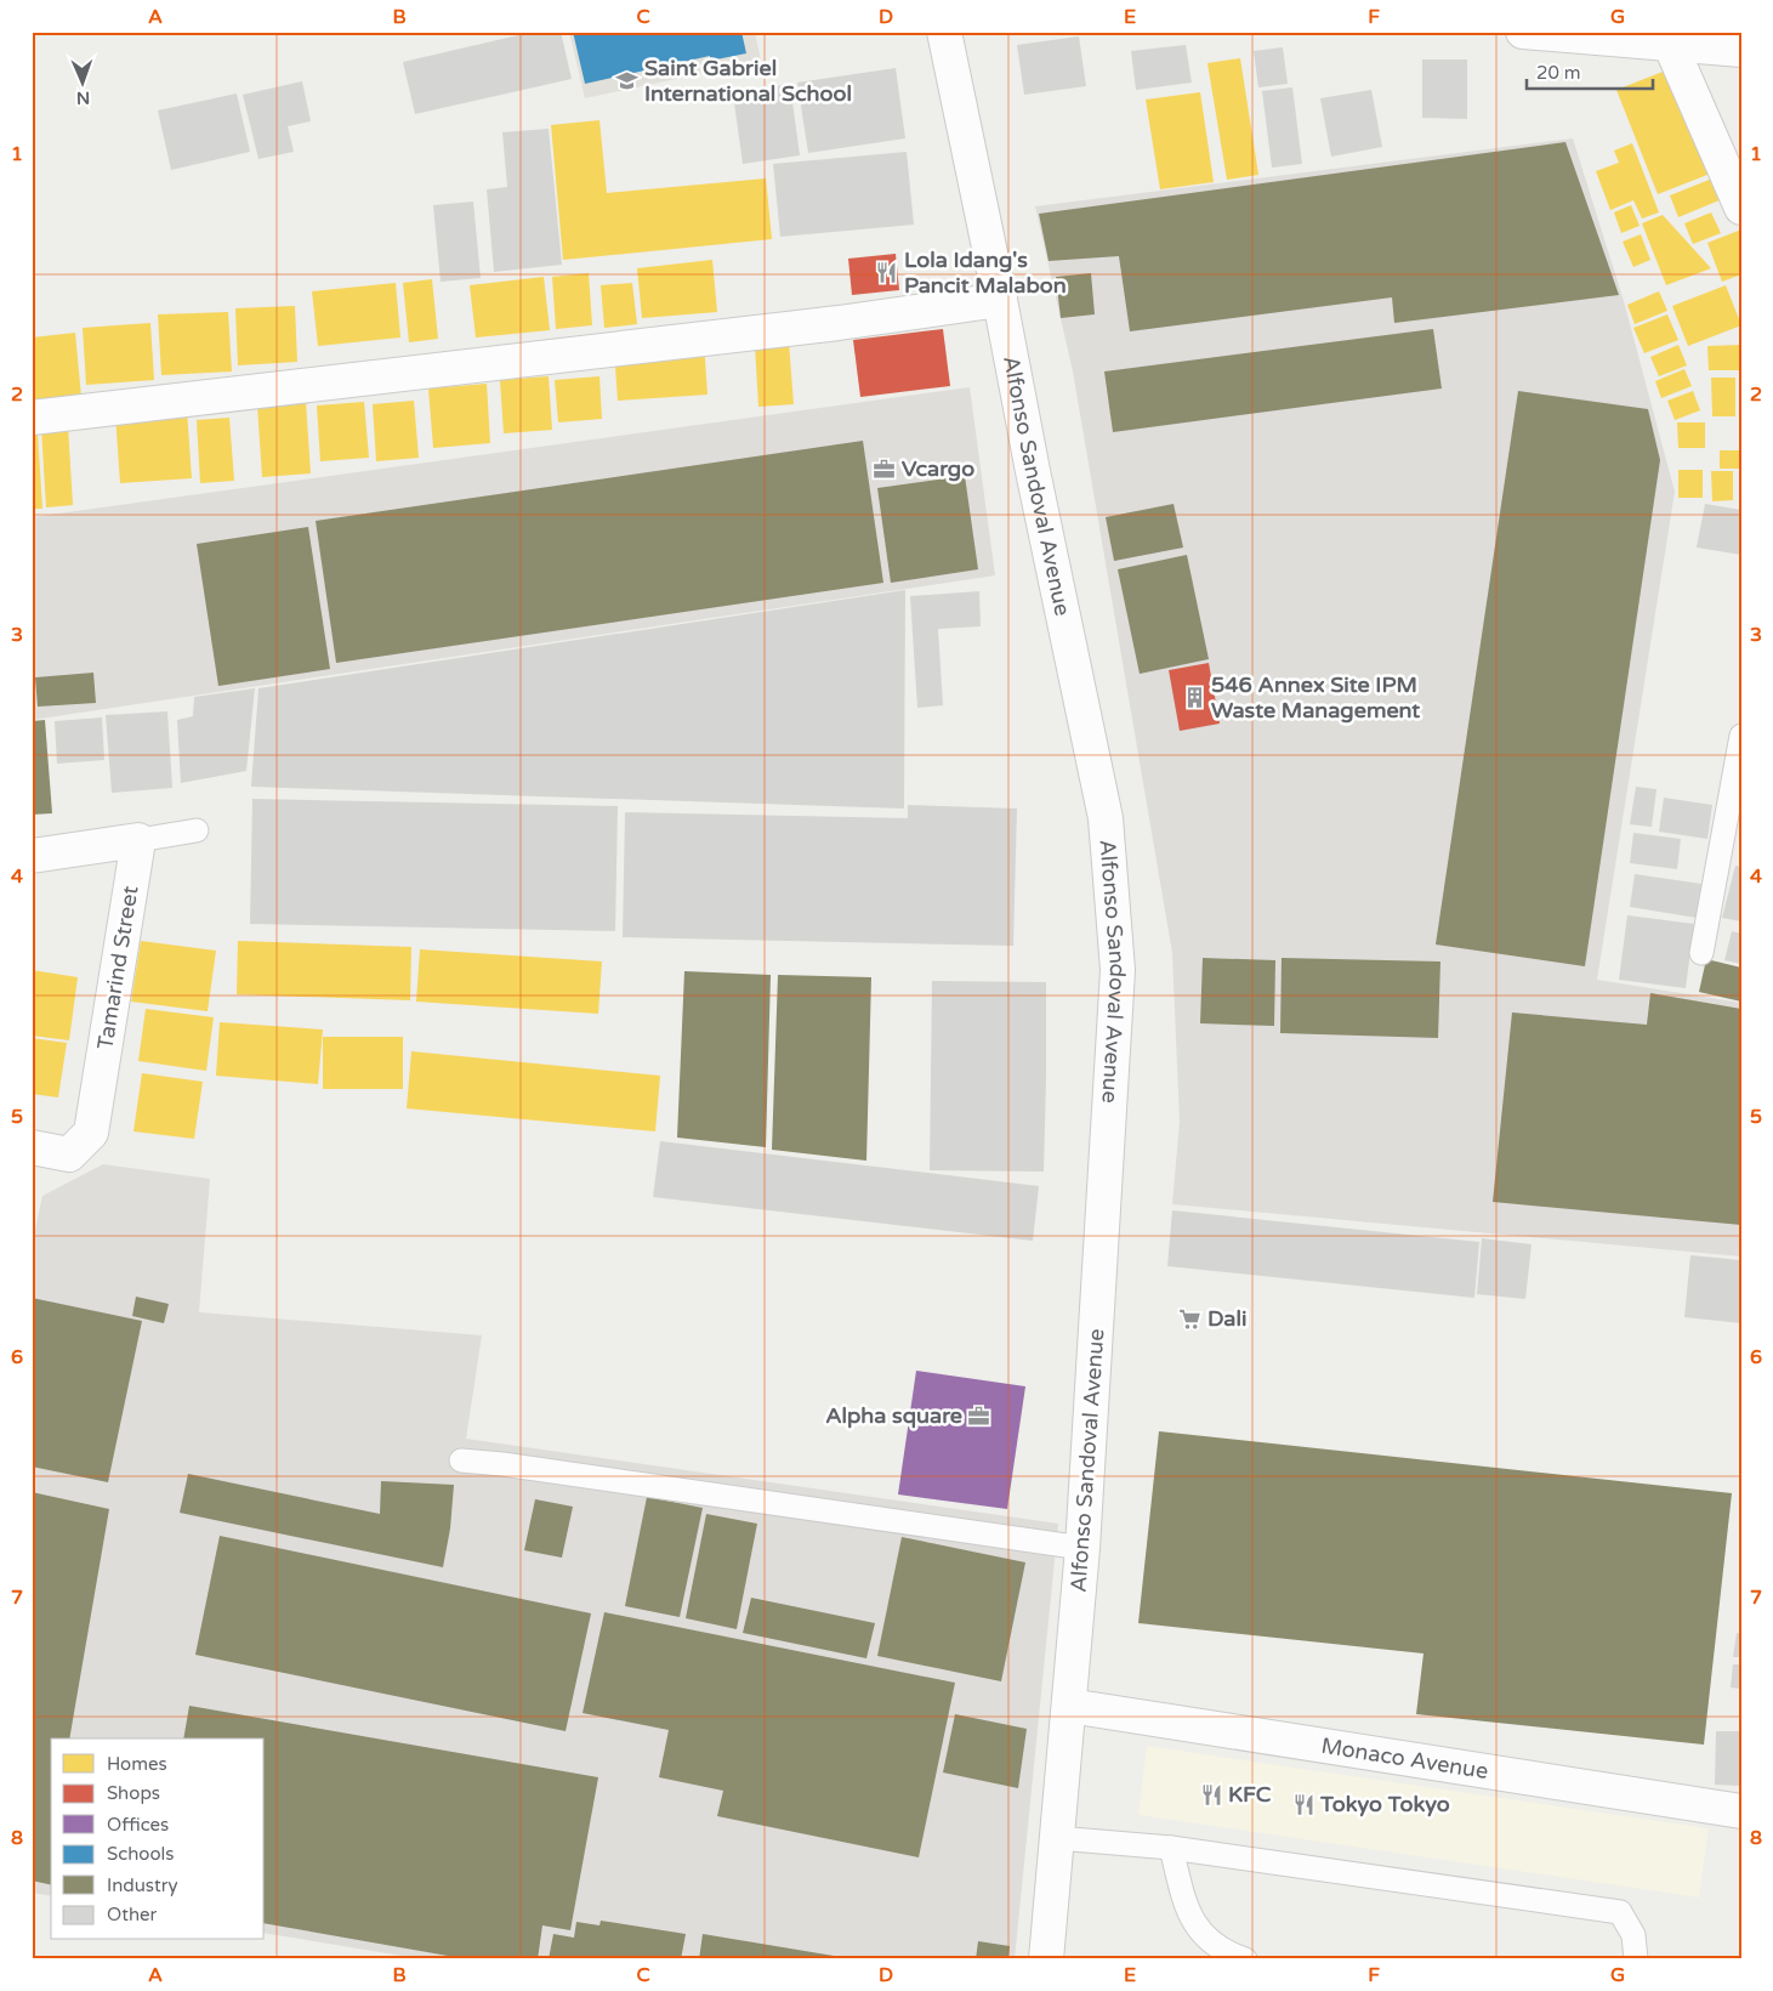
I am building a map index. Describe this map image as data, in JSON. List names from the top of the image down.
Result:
{
  "streets": {
    "street": ["Alfonso Sandoval Avenue", "Tamarind Street", "Monaco Avenue"]
  },
  "crossings": [
    ["Alfonso Sandoval Avenue", "Monaco Avenue"]
  ],
  "places": {
    "school or university": ["Saint Gabriel International School"],
    "restaurant": ["Lola Idang's Pancit Malabon", "KFC", "Tokyo Tokyo"],
    "office": ["Vcargo", "Alpha square"],
    "building": ["546 Annex Site IPM Waste Management"],
    "supermarket": ["Dali"]
  },
  "legend": [
    "Homes",
    "Shops",
    "Offices",
    "Schools",
    "Industry",
    "Other"
  ],
  "scale_bar": "20 m",
  "north": "bottom",
  "grid": {
    "columns": [
      "A",
      "B",
      "C",
      "D",
      "E",
      "F",
      "G"
    ],
    "rows": [
      "1",
      "2",
      "3",
      "4",
      "5",
      "6",
      "7",
      "8"
    ]
  }
}
